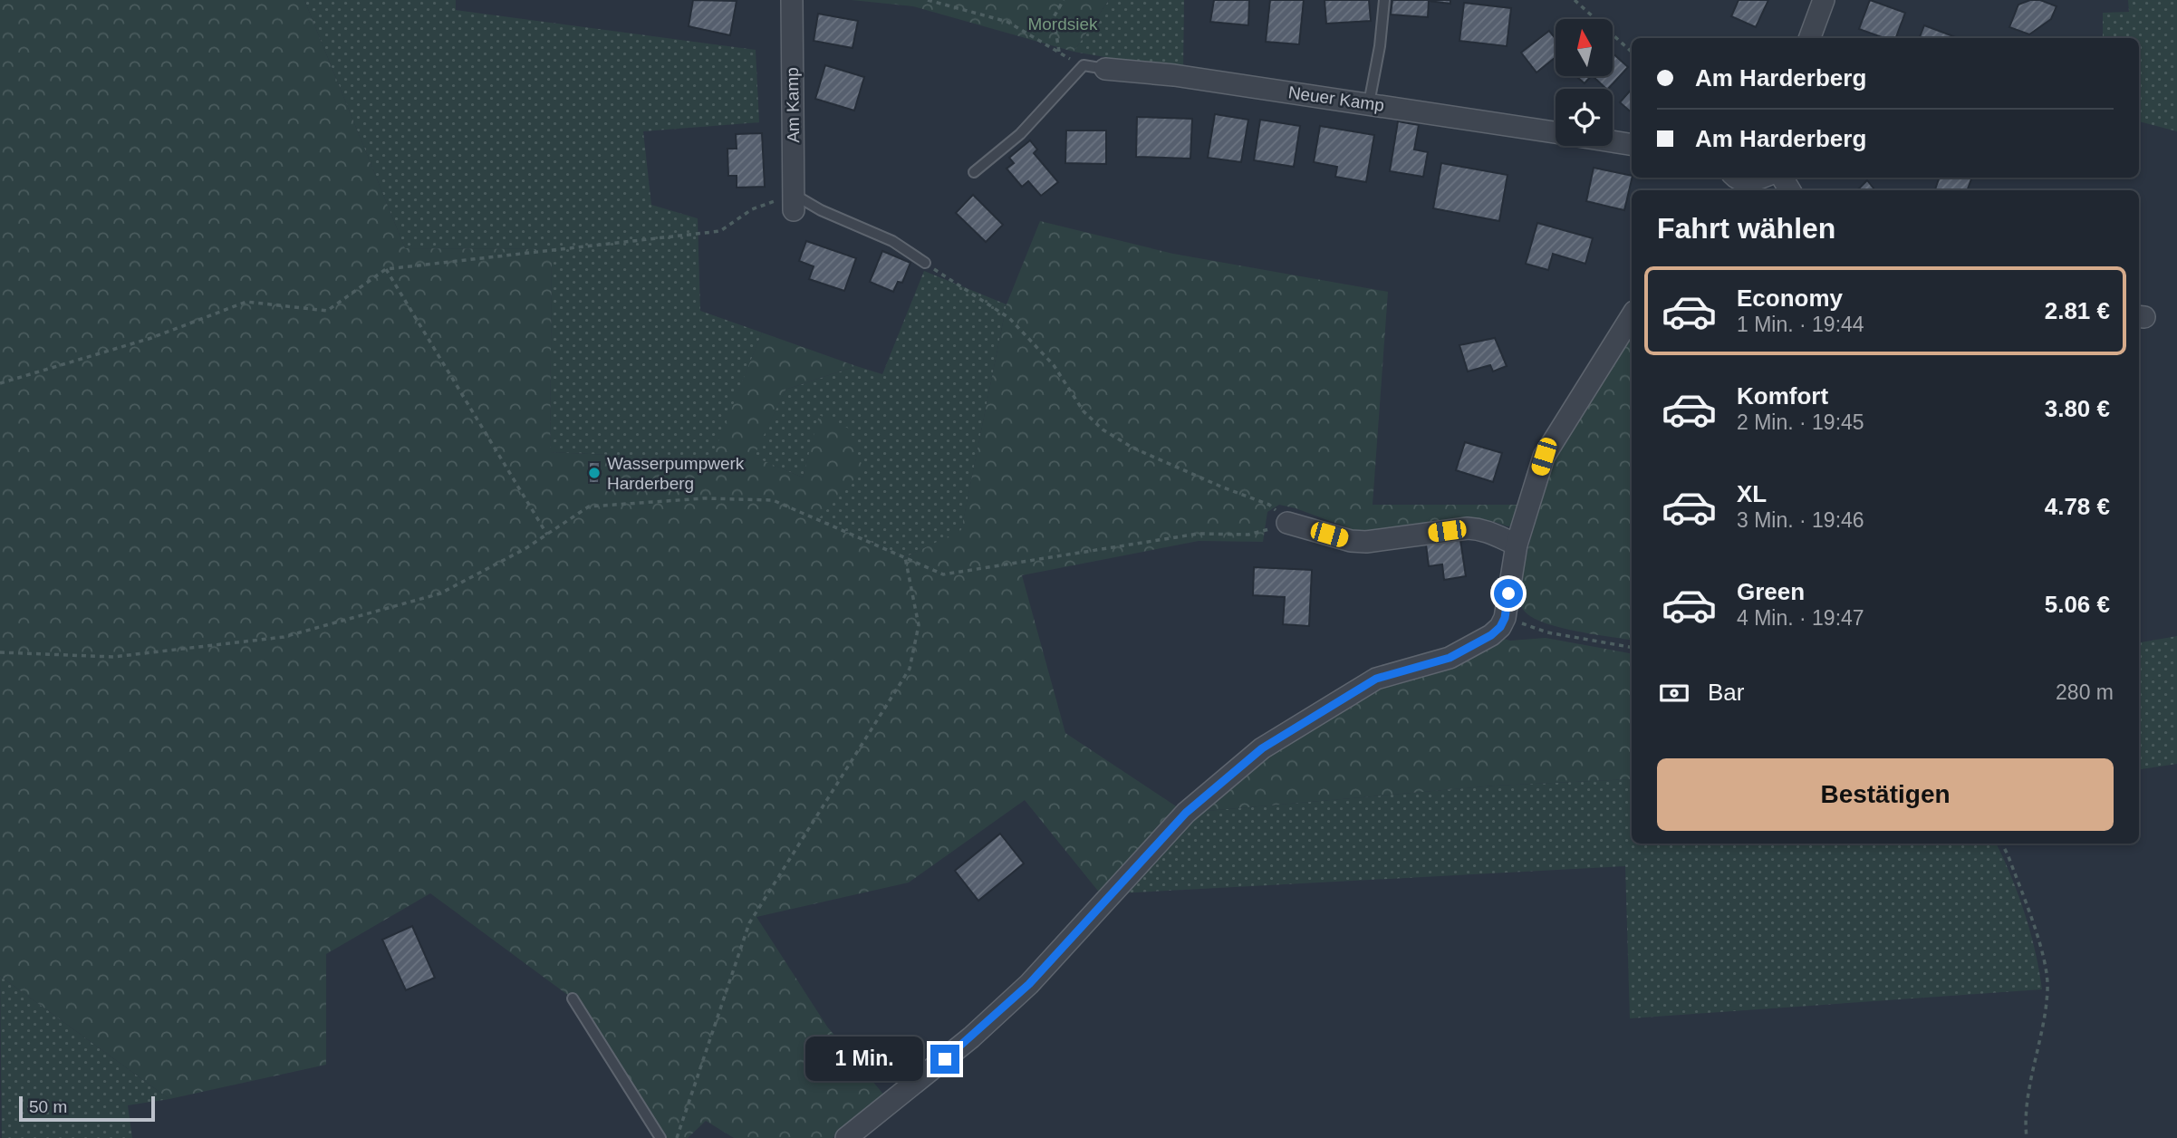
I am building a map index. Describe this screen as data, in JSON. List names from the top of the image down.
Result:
{
  "streets": {
    "street": ["Neuer Kamp", "Am Kamp"]
  },
  "parks": ["Mordsiek"],
  "places": ["Wasserpumpwerk Harderberg"],
  "scale_bar": "50 m",
  "north": "top",
  "page": {
    "banner": ["Am Harderberg", "Am Harderberg"],
    "heading": "Fahrt wählen",
    "list": [
      {
        "name": "Economy",
        "note": "1 Min. · 19:44",
        "value": "2.81 €"
      },
      {
        "name": "Komfort",
        "note": "2 Min. · 19:45",
        "value": "3.80 €"
      },
      {
        "name": "XL",
        "note": "3 Min. · 19:46",
        "value": "4.78 €"
      },
      {
        "name": "Green",
        "note": "4 Min. · 19:47",
        "value": "5.06 €"
      }
    ],
    "pay": ["Bar", "280 m"],
    "buttons": "Bestätigen",
    "bubble": "1 Min.",
    "scale": "50 m"
  }
}
